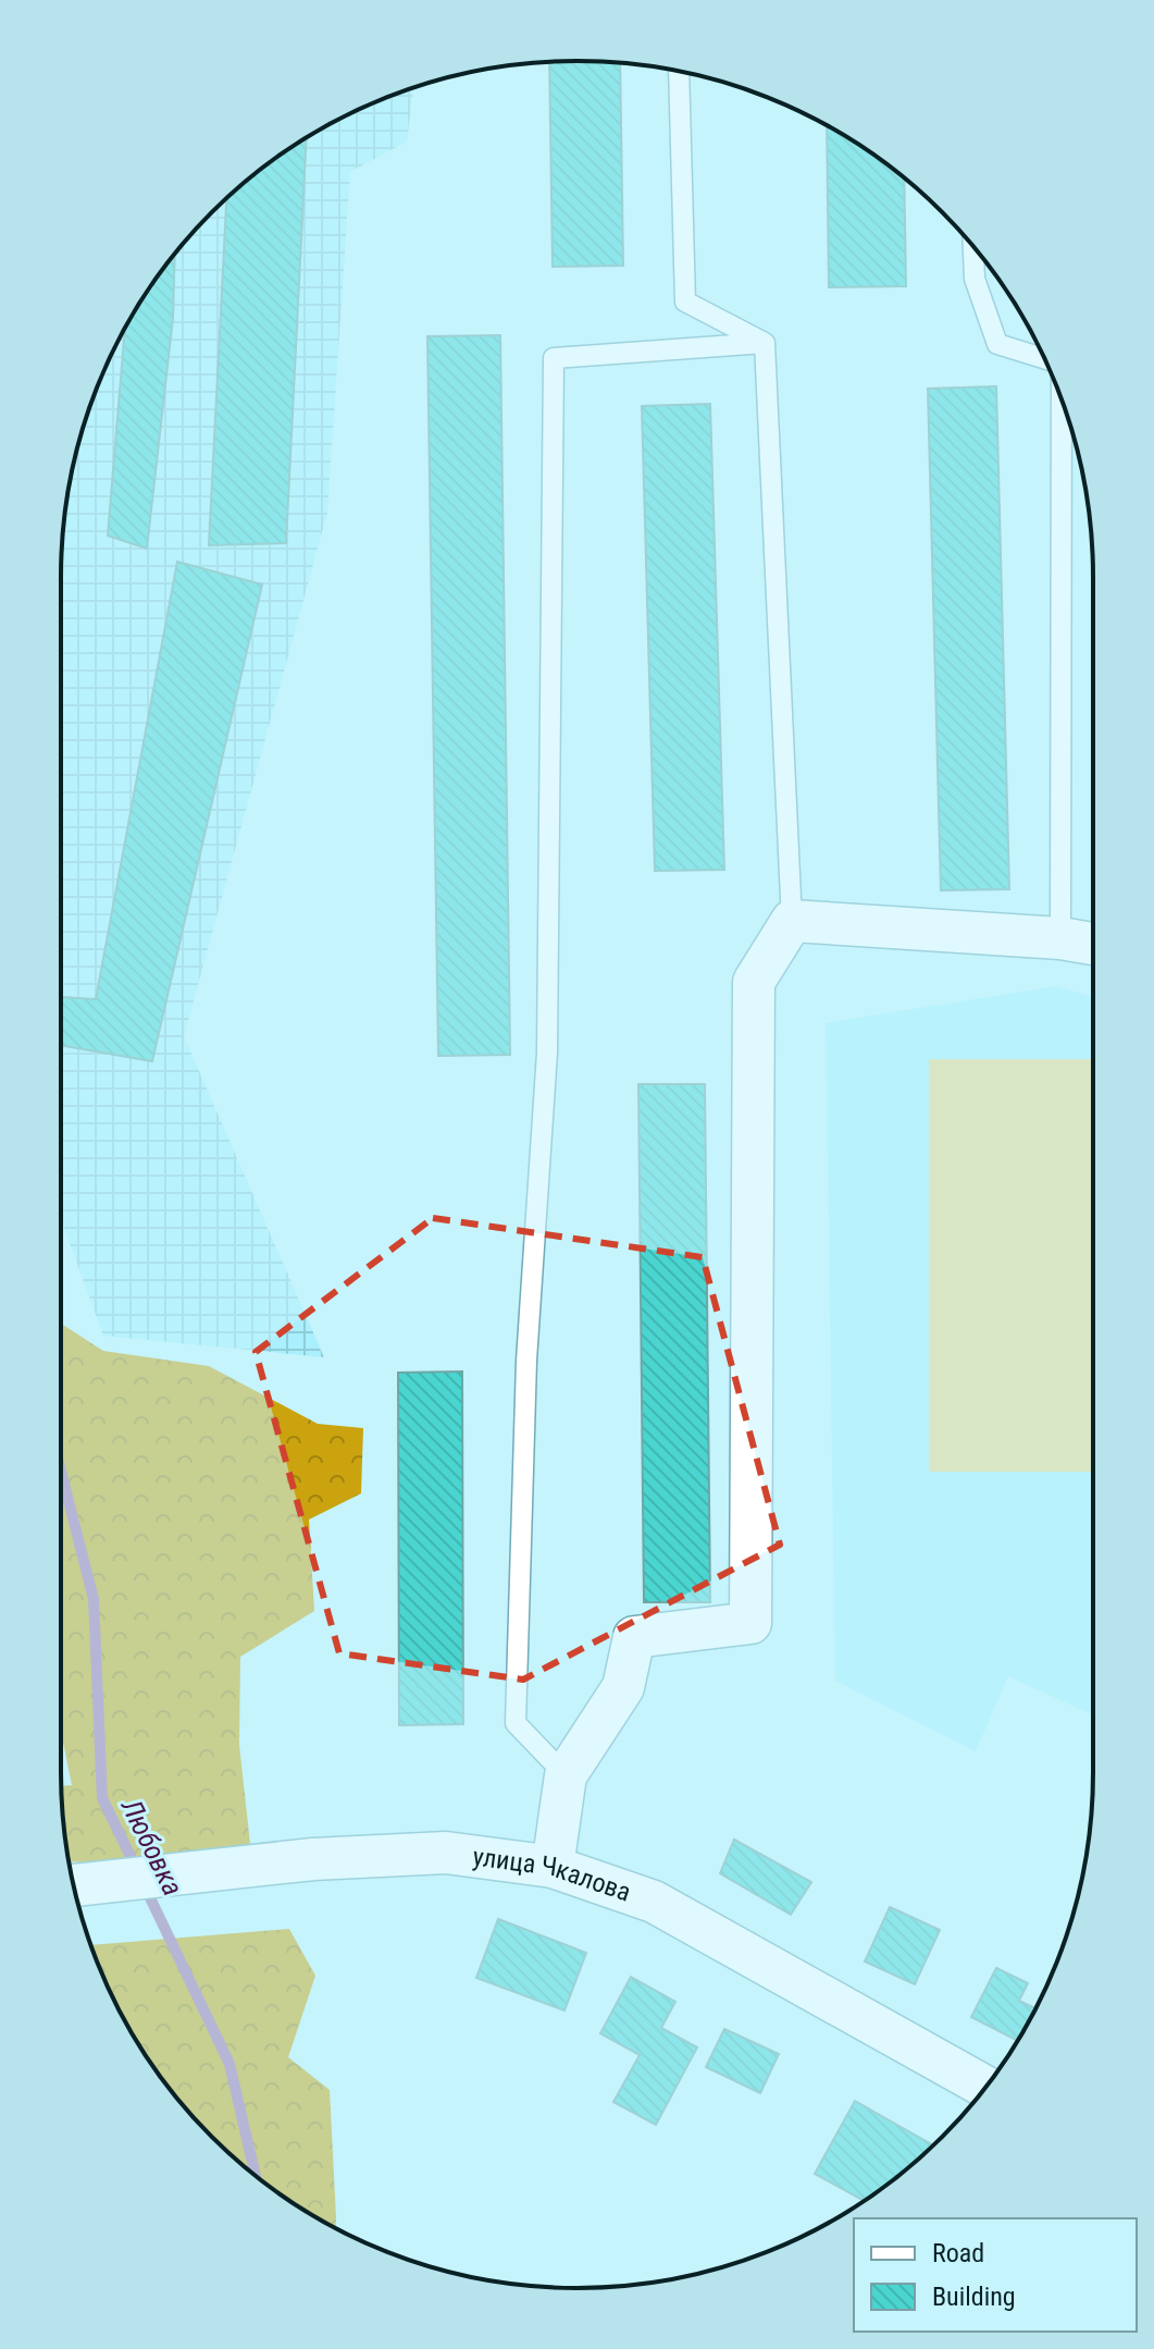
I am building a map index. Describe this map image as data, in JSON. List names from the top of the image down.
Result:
{
  "streets": {
    "street": ["улица Чкалова"]
  },
  "water": ["Любовка"],
  "legend": ["Road", "Building"]
}
